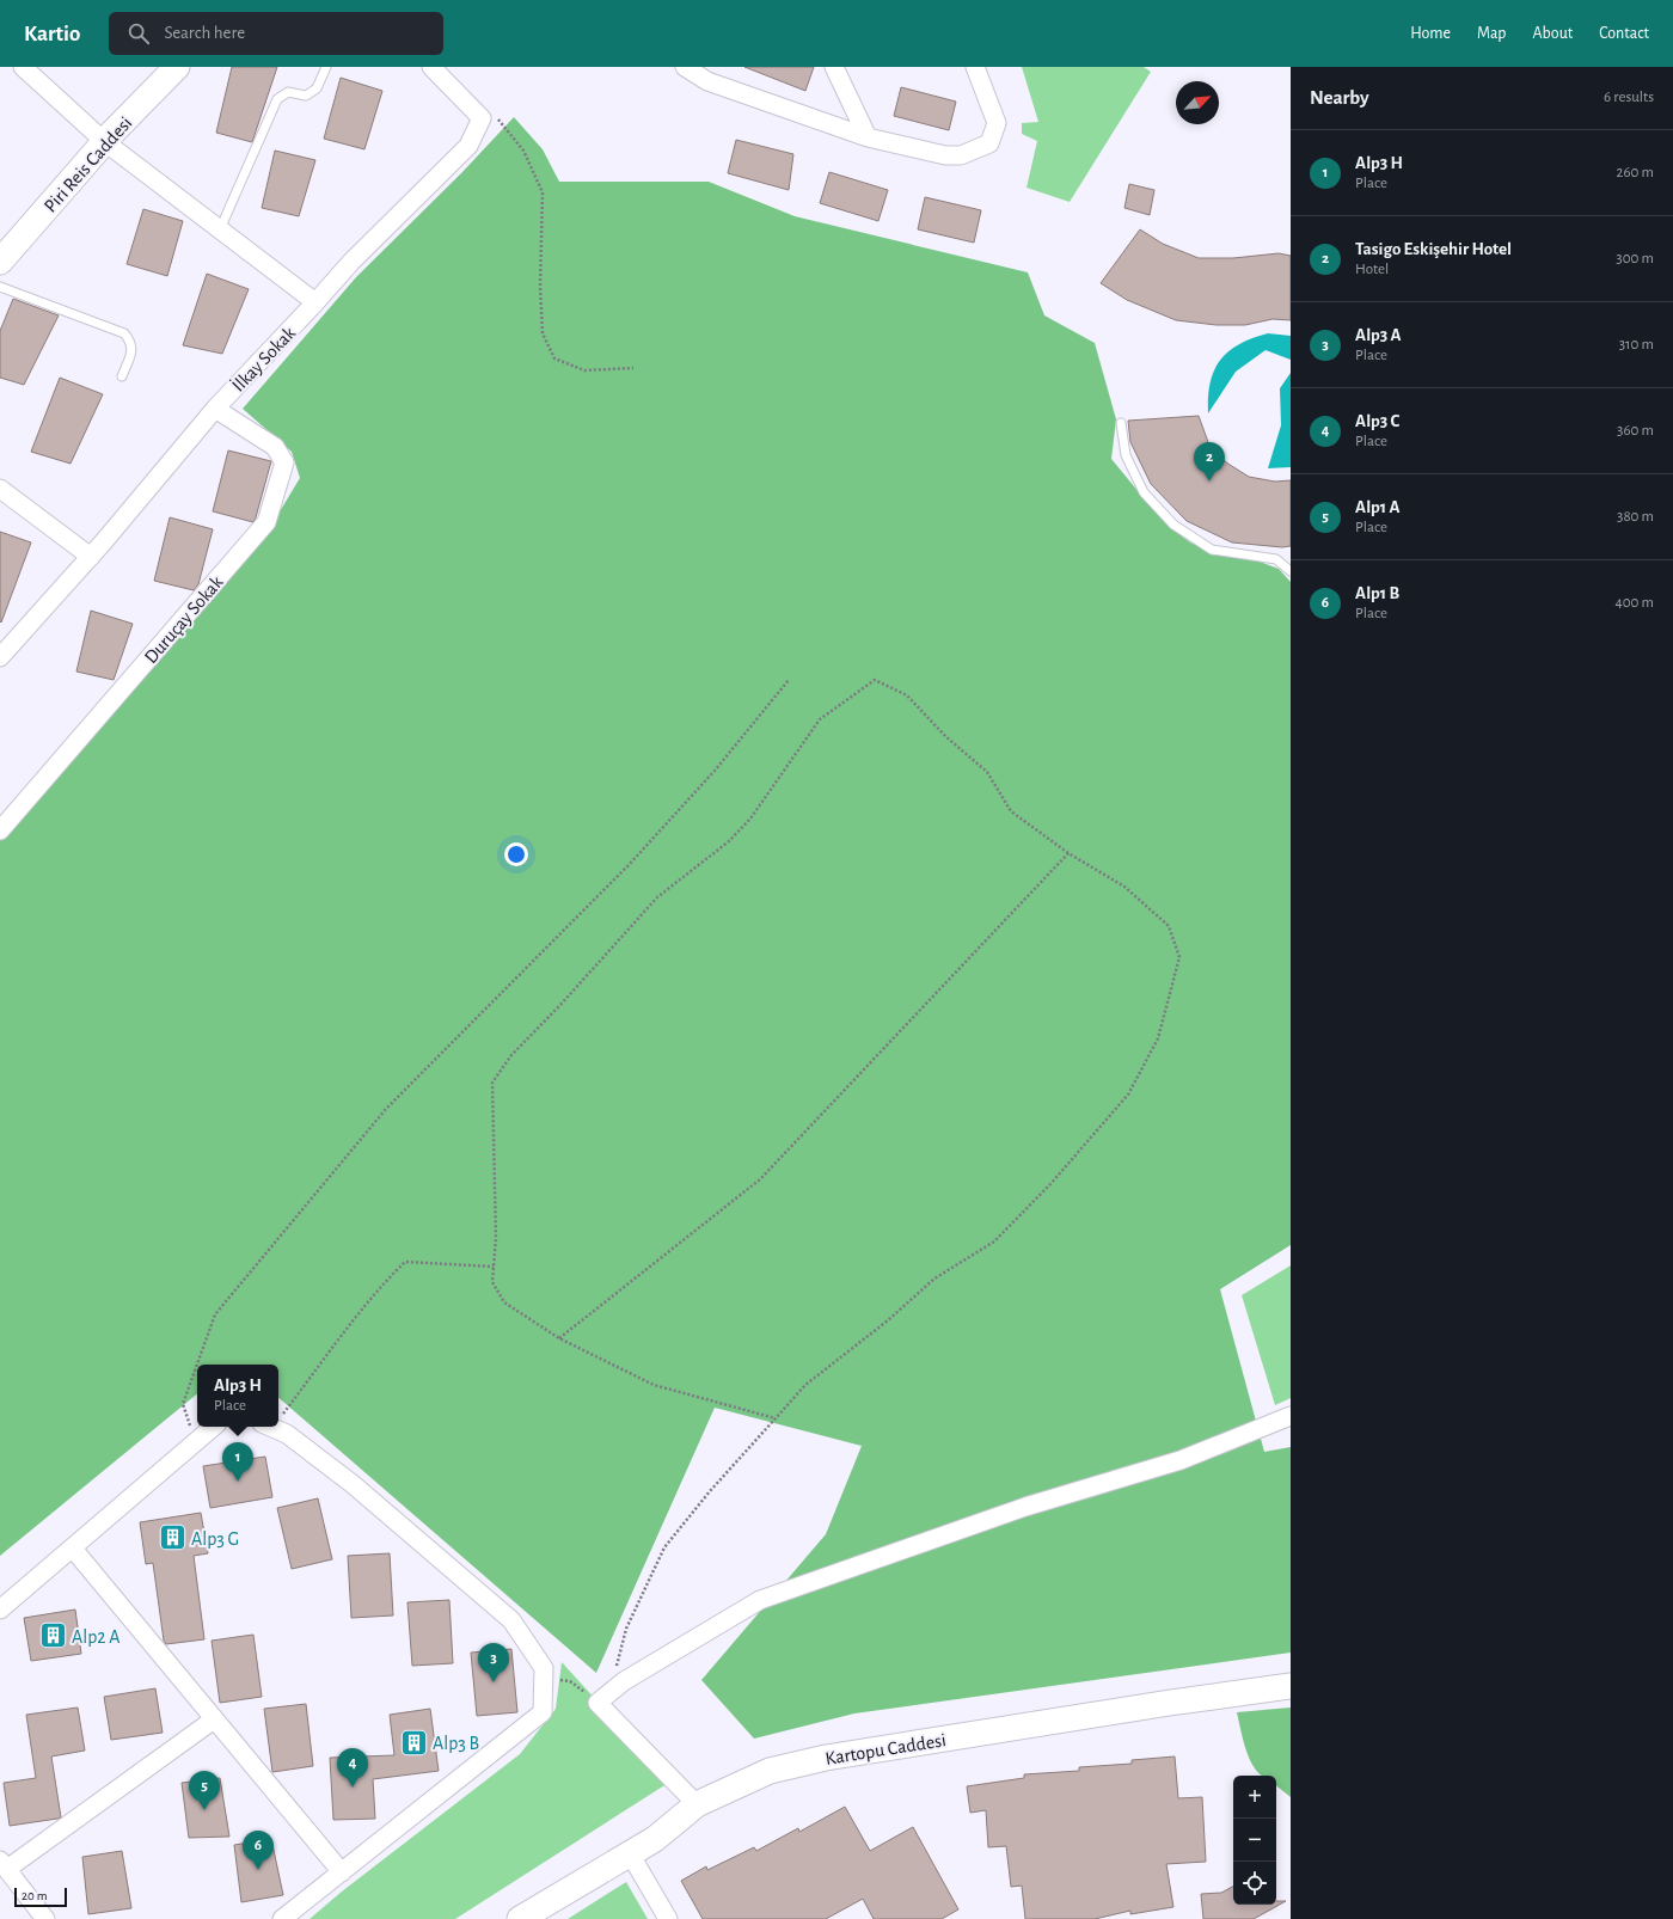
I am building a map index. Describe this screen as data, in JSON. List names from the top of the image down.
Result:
{
  "streets": {
    "street": [
      "Piri Reis Caddesi",
      "İlkay Sokak",
      "Duruçay Sokak",
      "Kartopu Caddesi"
    ]
  },
  "crossings": [
    ["İlkay Sokak", "Duruçay Sokak"]
  ],
  "places": {
    "building": ["Alp3 G", "Alp2 A", "Alp3 B"]
  },
  "scale_bar": "20 m",
  "north": "top right",
  "page": {
    "header": "Kartio",
    "search": "Search here",
    "nav": [
      "Home",
      "Map",
      "About",
      "Contact"
    ],
    "heading": ["Nearby", "6 results"],
    "list": [
      {
        "mark": "1",
        "name": "Alp3 H",
        "note": "Place",
        "value": "260 m"
      },
      {
        "mark": "2",
        "name": "Tasigo Eskişehir Hotel",
        "note": "Hotel",
        "value": "300 m"
      },
      {
        "mark": "3",
        "name": "Alp3 A",
        "note": "Place",
        "value": "310 m"
      },
      {
        "mark": "4",
        "name": "Alp3 C",
        "note": "Place",
        "value": "360 m"
      },
      {
        "mark": "5",
        "name": "Alp1 A",
        "note": "Place",
        "value": "380 m"
      },
      {
        "mark": "6",
        "name": "Alp1 B",
        "note": "Place",
        "value": "400 m"
      }
    ],
    "pins": [
      "2",
      "1",
      "3",
      "4",
      "5",
      "6"
    ],
    "popup": ["Alp3 H", "Place"],
    "map_buttons": ["+", "−"],
    "scale": "20 m"
  }
}
